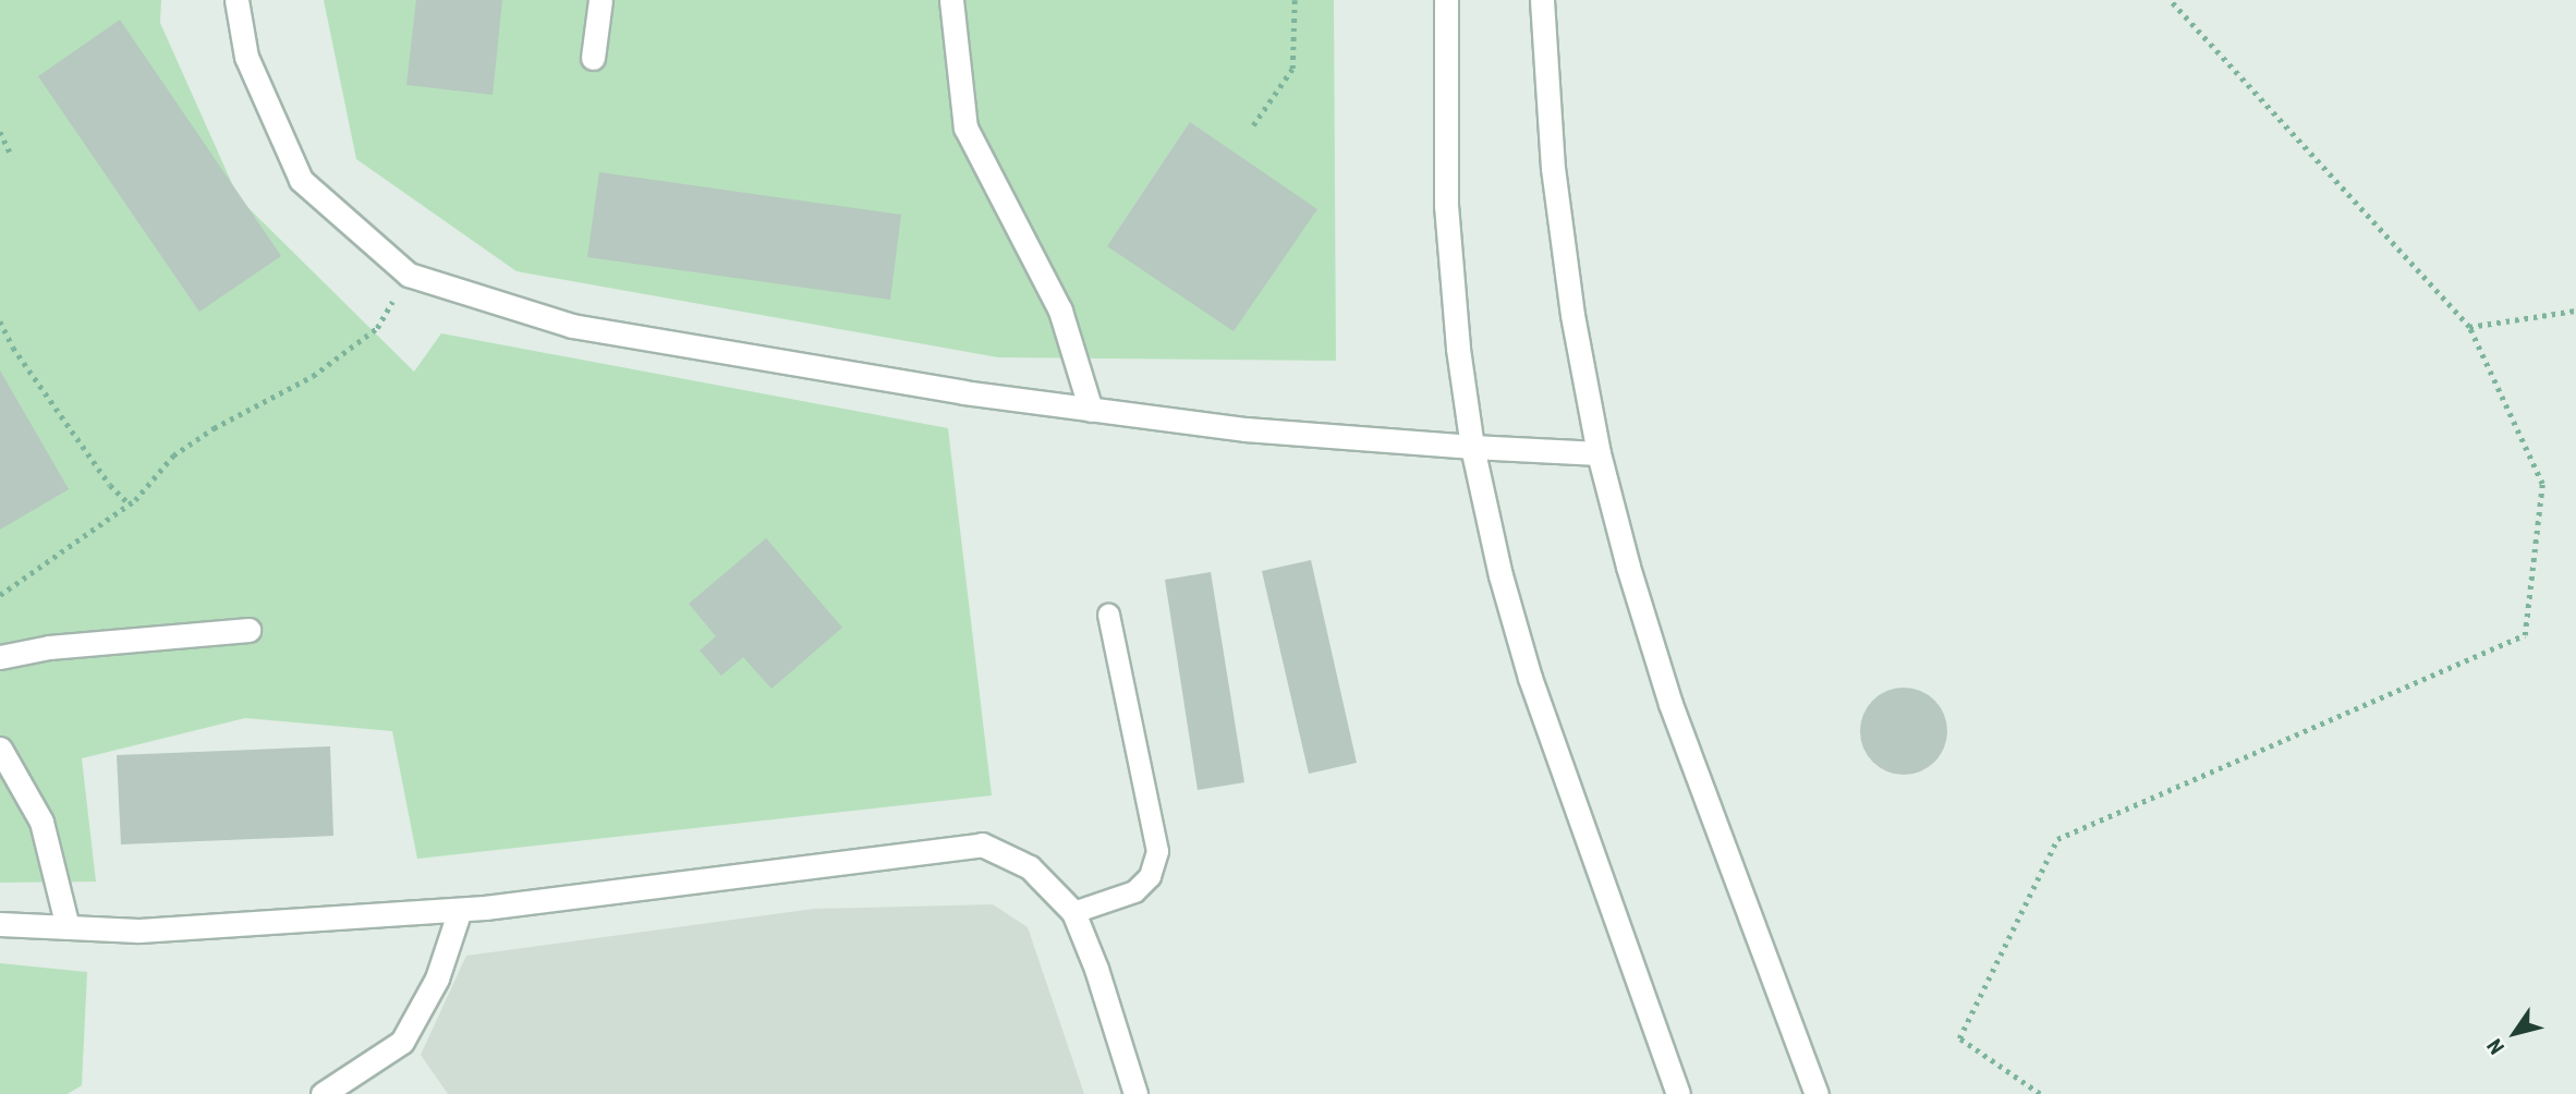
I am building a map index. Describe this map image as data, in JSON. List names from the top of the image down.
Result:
{
  "north": "bottom left"
}
